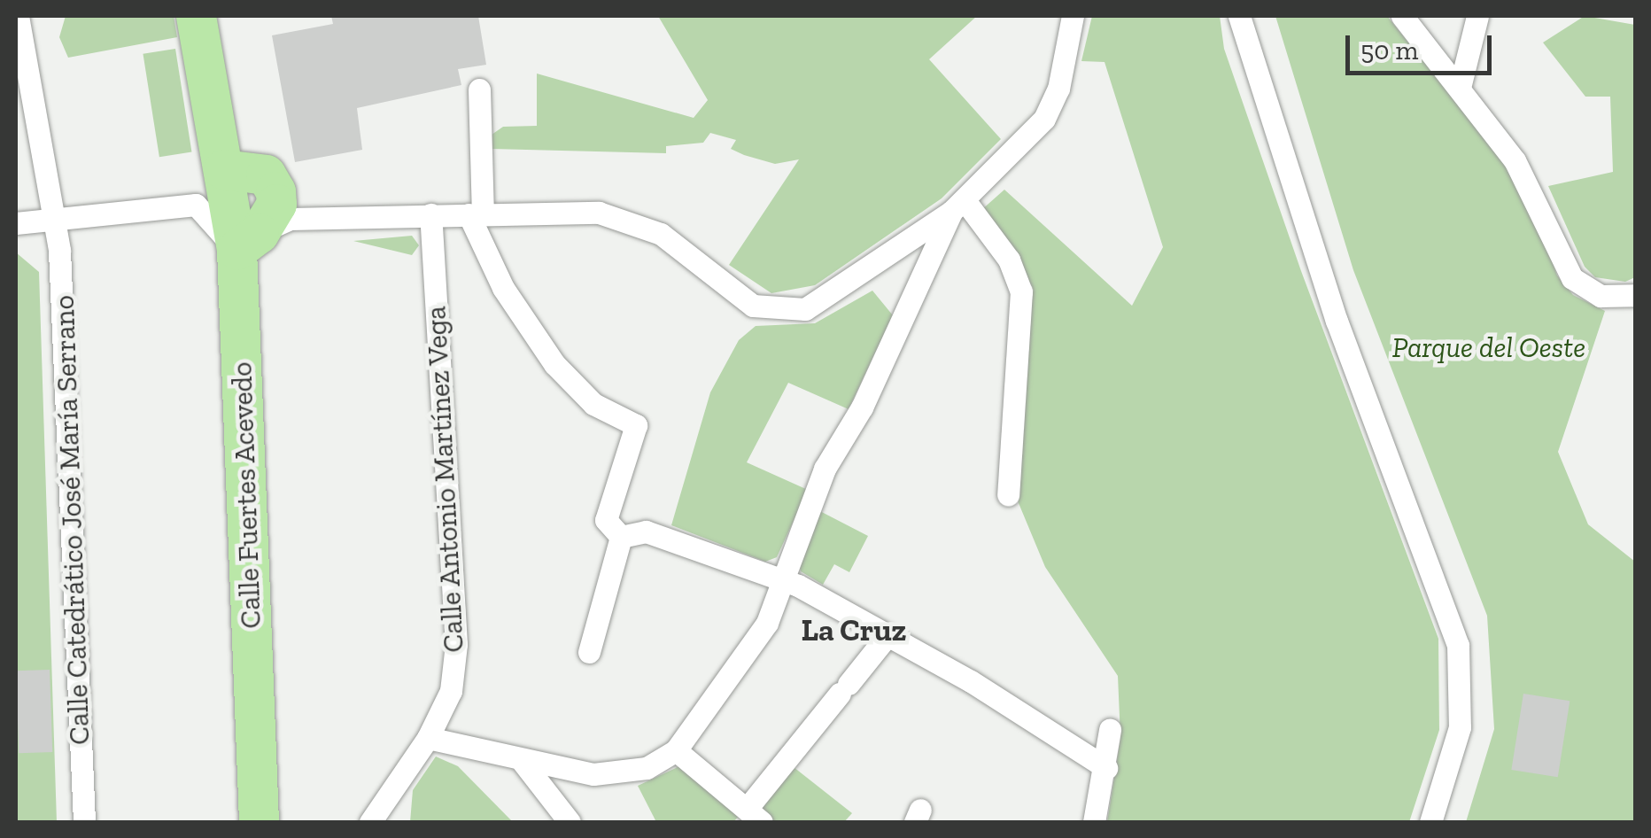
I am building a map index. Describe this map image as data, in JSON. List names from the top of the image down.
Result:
{
  "streets": {
    "highway": ["Calle Fuertes Acevedo"],
    "street": ["Calle Antonio Martínez Vega", "Calle Catedrático José María Serrano"]
  },
  "districts": ["La Cruz"],
  "parks": ["Parque del Oeste"],
  "scale_bar": "50 m"
}
